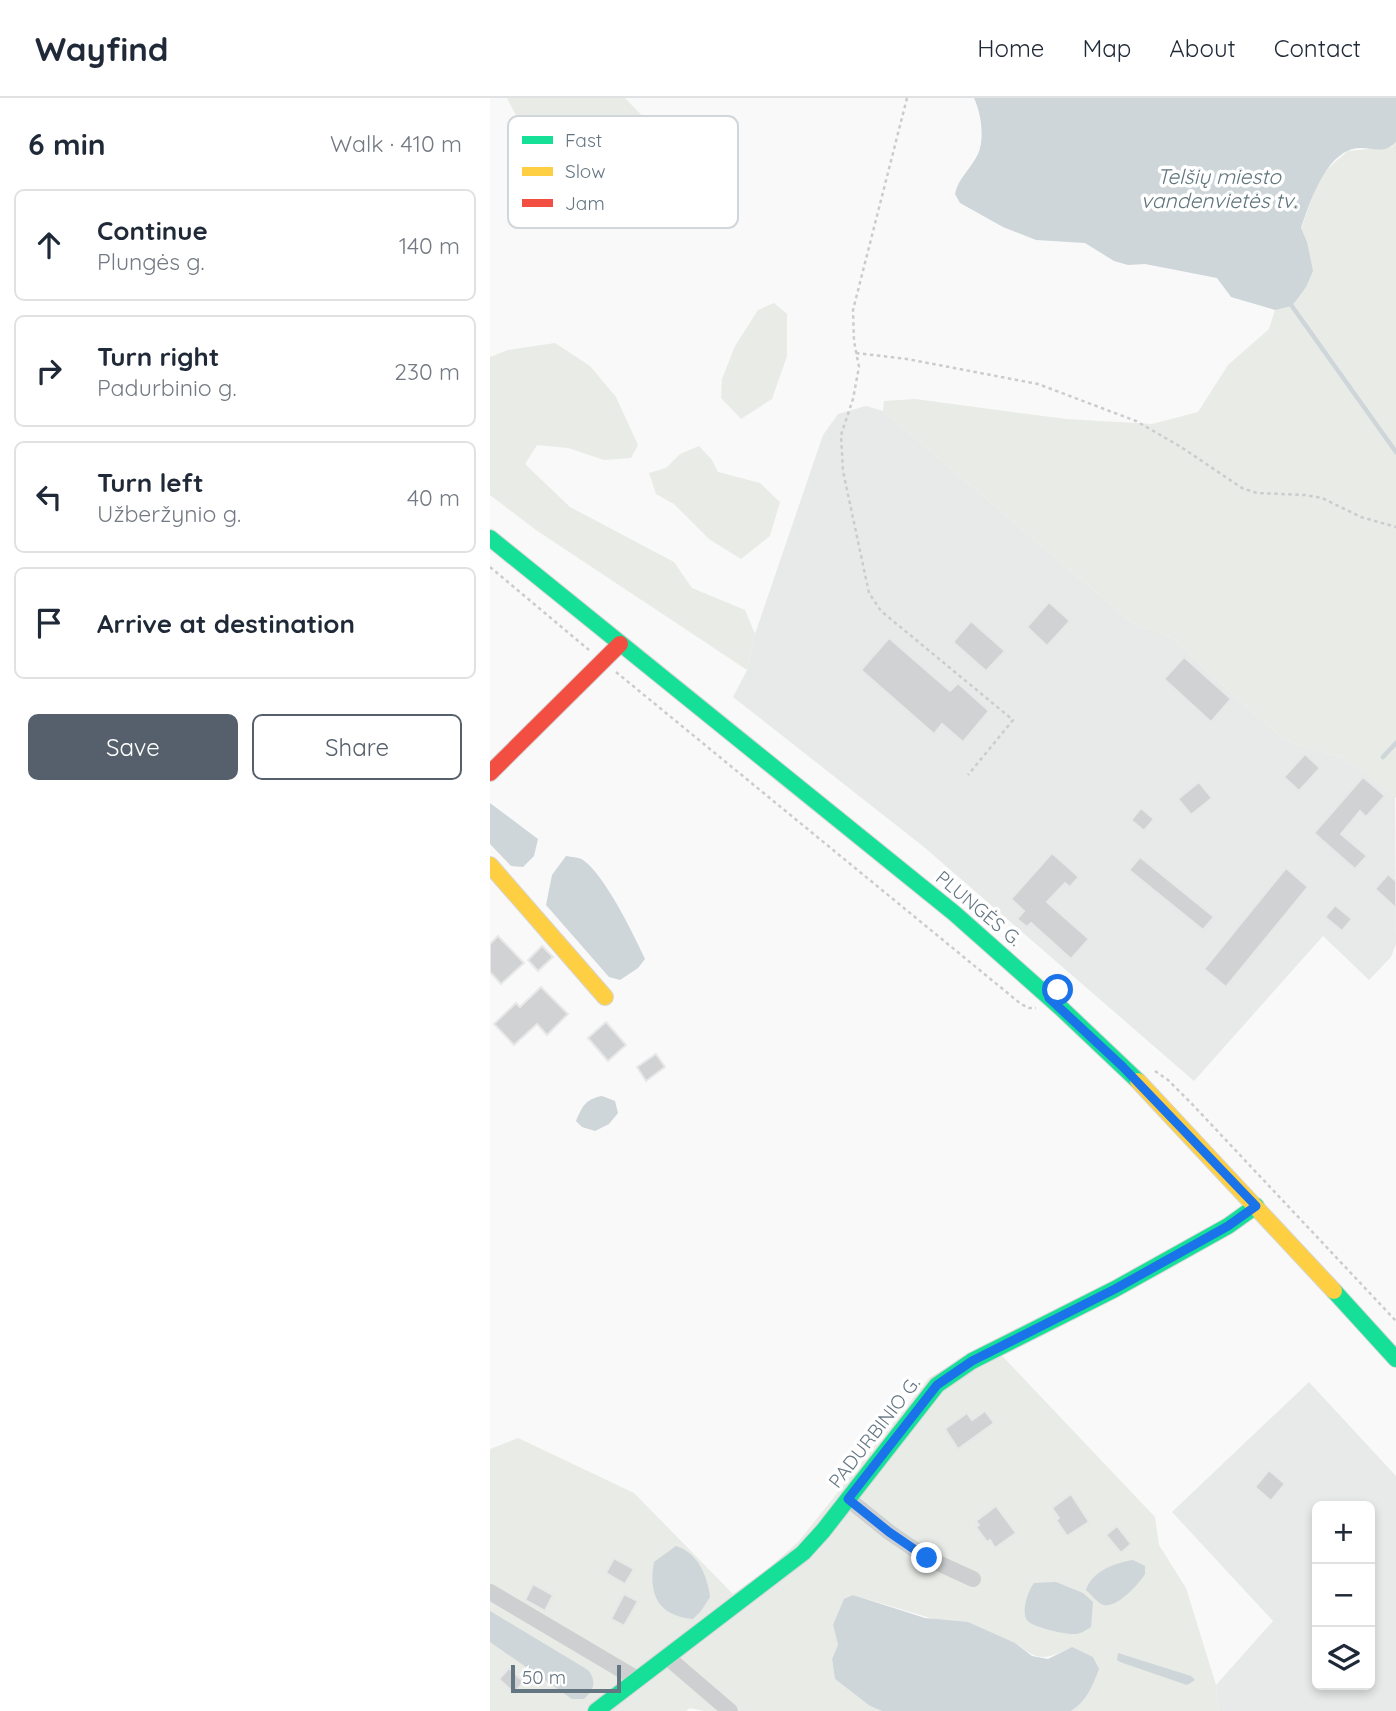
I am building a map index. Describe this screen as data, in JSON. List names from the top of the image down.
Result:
{
  "streets": {
    "main road": ["PLUNGĖS G.", "PADURBINIO G."]
  },
  "crossings": [
    ["PLUNGĖS G.", "PADURBINIO G."]
  ],
  "water": ["Telšių miesto vandenvietės tv."],
  "legend": ["Fast", "Slow", "Jam"],
  "scale_bar": "50 m",
  "page": {
    "header": "Wayfind",
    "nav": [
      "Home",
      "Map",
      "About",
      "Contact"
    ],
    "heading": ["6 min", "Walk · 410 m"],
    "list": [
      ["Continue", "Plungės g.", "140 m"],
      ["Turn right", "Padurbinio g.", "230 m"],
      ["Turn left", "Užberžynio g.", "40 m"],
      "Arrive at destination"
    ],
    "buttons": ["Save", "Share"],
    "map_buttons": ["+", "−"],
    "scale": "50 m"
  }
}
